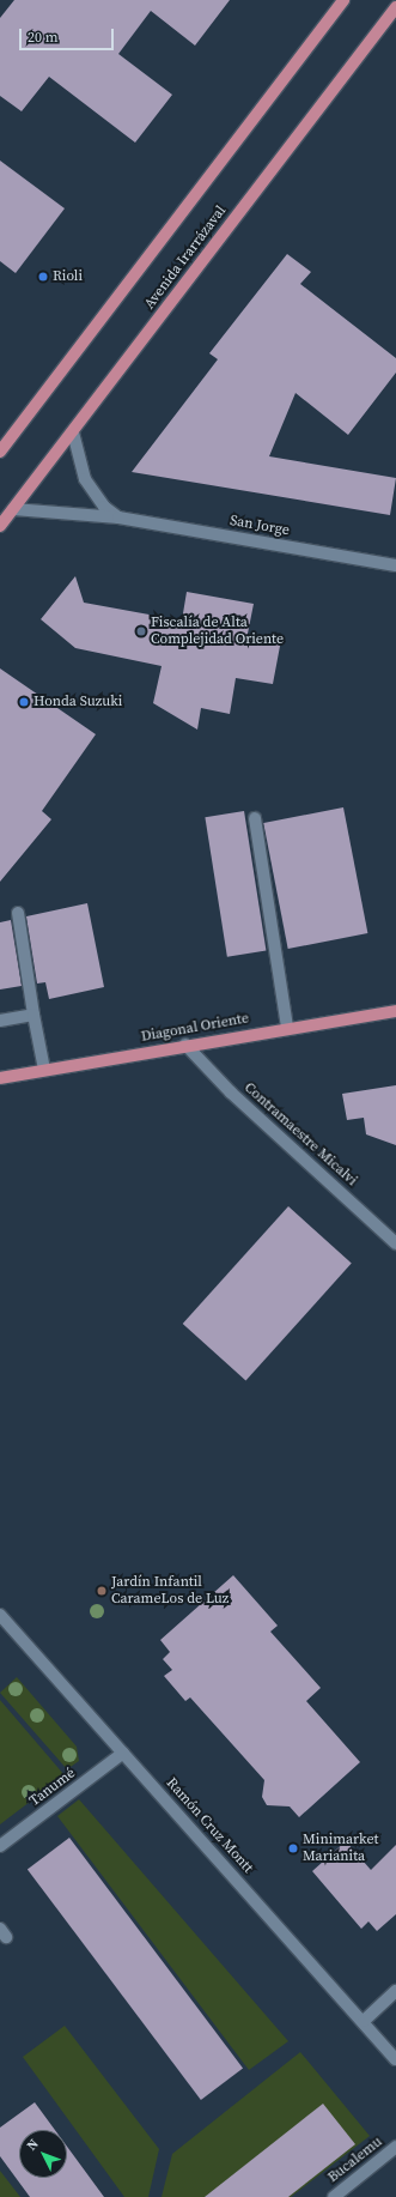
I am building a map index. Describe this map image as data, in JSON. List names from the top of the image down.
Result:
{
  "streets": {
    "main road": ["Avenida Irarrázaval", "Diagonal Oriente"],
    "street": [
      "San Jorge",
      "Contramaestre Micalvi",
      "Tanumé",
      "Ramón Cruz Montt",
      "Bucalemu"
    ]
  },
  "crossings": [
    ["Avenida Irarrázaval", "San Jorge"],
    ["Diagonal Oriente", "Contramaestre Micalvi"],
    ["Tanumé", "Ramón Cruz Montt"]
  ],
  "places": [
    "Rioli",
    "Fiscalía de Alta Complejidad Oriente",
    "Honda Suzuki",
    "Jardín Infantil CarameLos de Luz",
    "Minimarket Marianita"
  ],
  "scale_bar": "20 m",
  "north": "top left"
}
